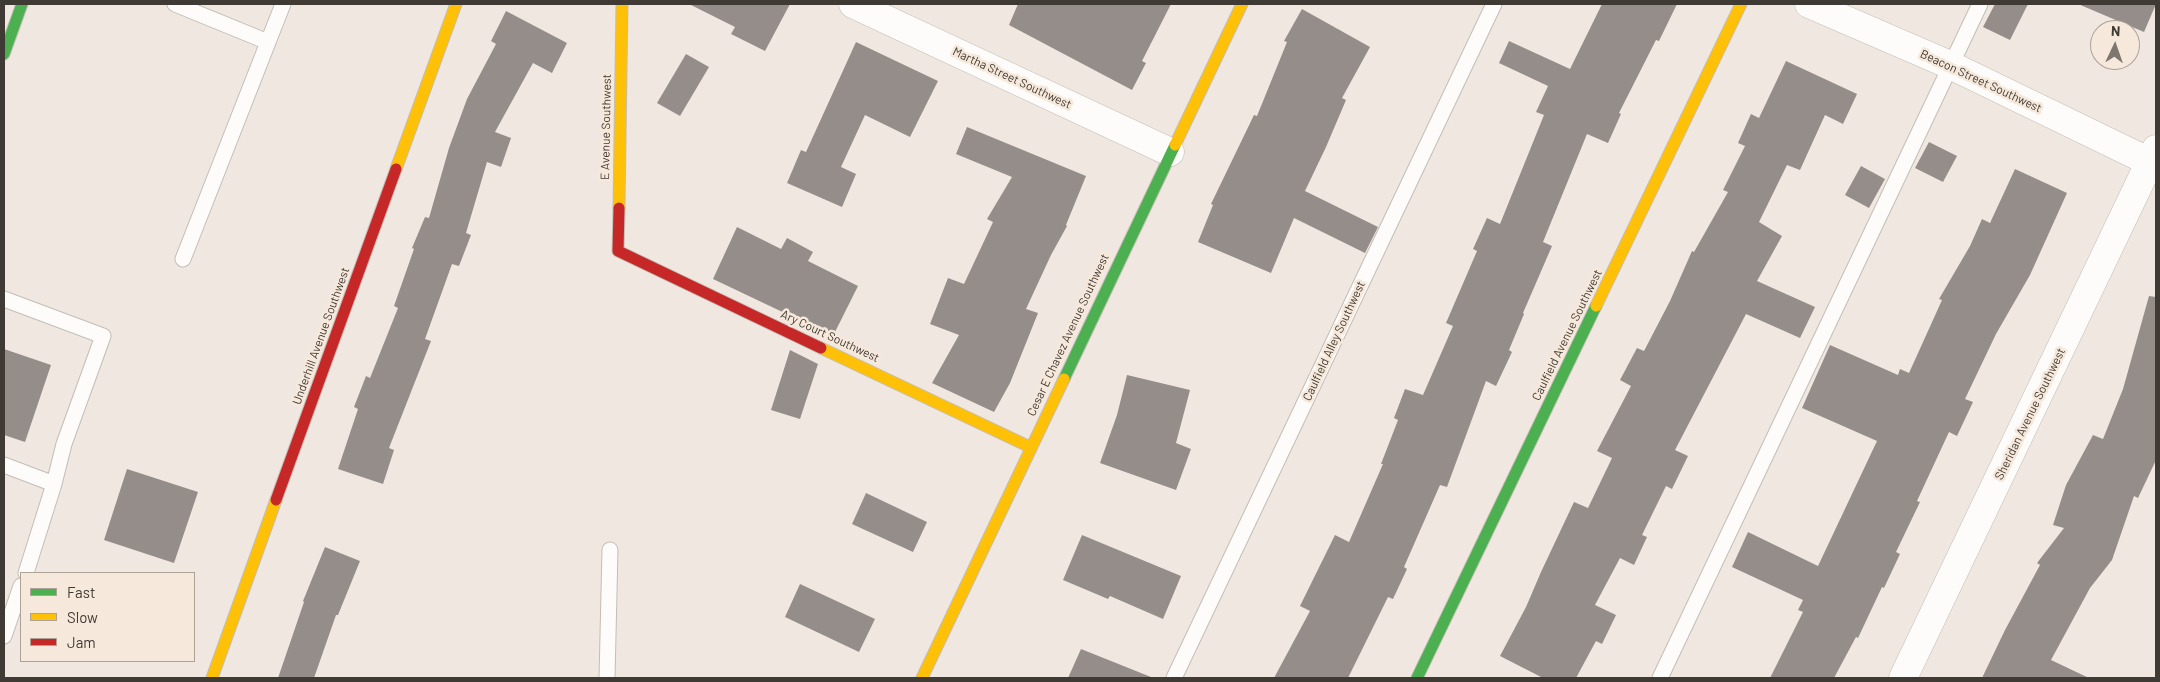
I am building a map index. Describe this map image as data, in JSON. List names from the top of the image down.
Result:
{
  "streets": {
    "street": [
      "Martha Street Southwest",
      "Beacon Street Southwest",
      "E Avenue Southwest",
      "Cesar E Chavez Avenue Southwest",
      "Caulfield Avenue Southwest",
      "Underhill Avenue Southwest",
      "Ary Court Southwest",
      "Sheridan Avenue Southwest"
    ],
    "lane": ["Caulfield Alley Southwest"]
  },
  "crossings": [
    ["Martha Street Southwest", "Cesar E Chavez Avenue Southwest"],
    ["Beacon Street Southwest", "Sheridan Avenue Southwest"],
    ["E Avenue Southwest", "Ary Court Southwest"],
    ["Cesar E Chavez Avenue Southwest", "Ary Court Southwest"]
  ],
  "legend": ["Fast", "Slow", "Jam"],
  "north": "top"
}
